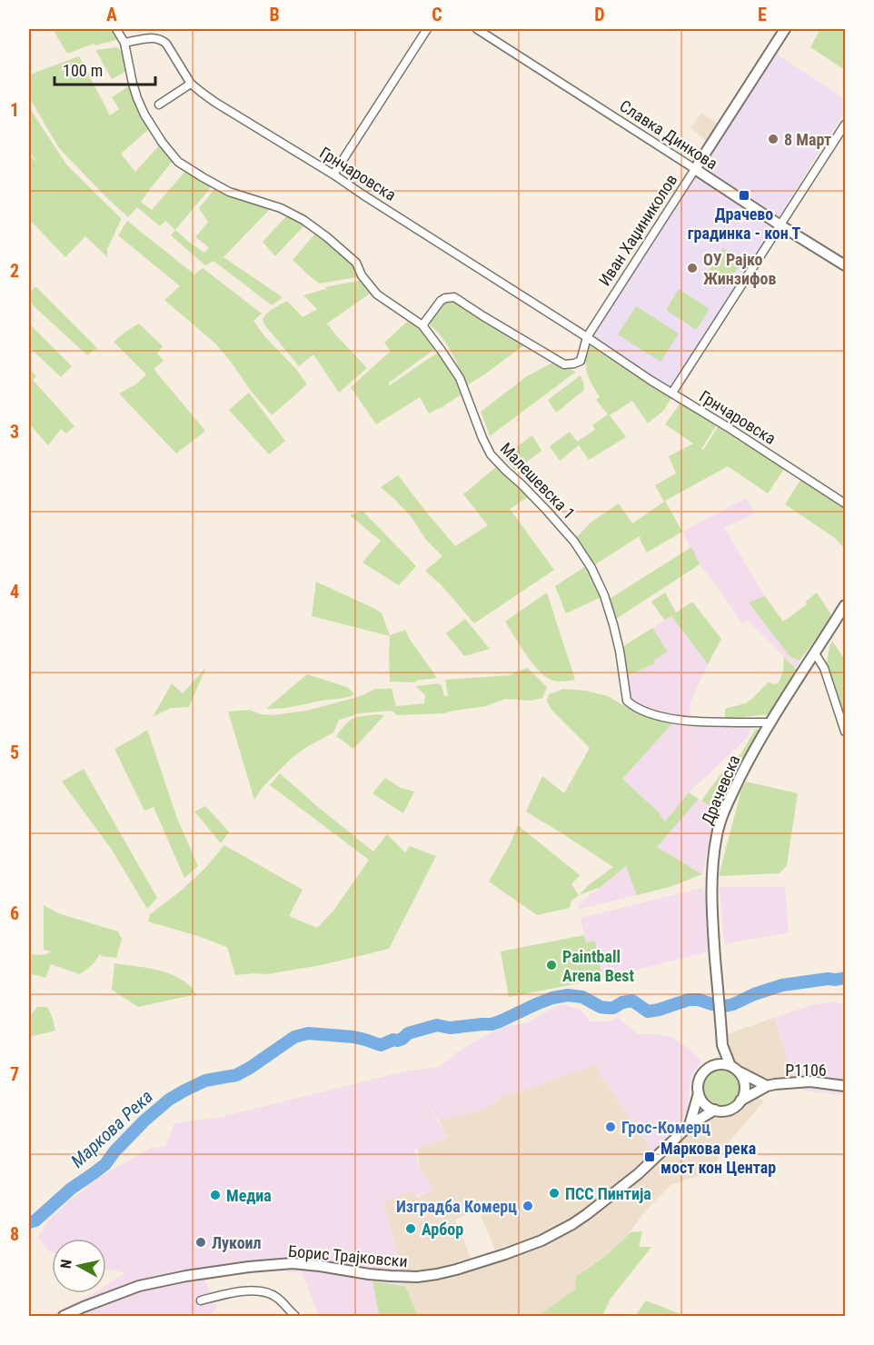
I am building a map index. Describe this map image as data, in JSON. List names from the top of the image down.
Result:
{
  "streets": {
    "main road": [
      "Славка Динкова",
      "Иван Хаџиниколов",
      "Драчевска",
      "P1106",
      "Борис Трајковски"
    ],
    "street": ["Грнчаровска", "Малешевска 1"]
  },
  "crossings": [
    ["Славка Динкова", "Иван Хаџиниколов"],
    ["Грнчаровска", "Иван Хаџиниколов"],
    ["Грнчаровска", "Малешевска 1"],
    ["Малешевска 1", "Драчевска"],
    ["Драчевска", "Борис Трајковски"],
    ["P1106", "Борис Трајковски"]
  ],
  "water": ["Маркова Река"],
  "places": {
    "other": [
      "8 Март",
      "ОУ Рајко Жинзифов",
      "Paintball Arena Best",
      "Грос-Комерц",
      "ПСС Пинтија",
      "Медиа",
      "Изградба Комерц",
      "Арбор",
      "Лукоил"
    ],
    "transit": ["Драчево градинка - кон Т", "Маркова река мост кон Центар"]
  },
  "scale_bar": "100 m",
  "north": "left",
  "grid": {
    "columns": [
      "A",
      "B",
      "C",
      "D",
      "E"
    ],
    "rows": [
      "1",
      "2",
      "3",
      "4",
      "5",
      "6",
      "7",
      "8"
    ]
  }
}
